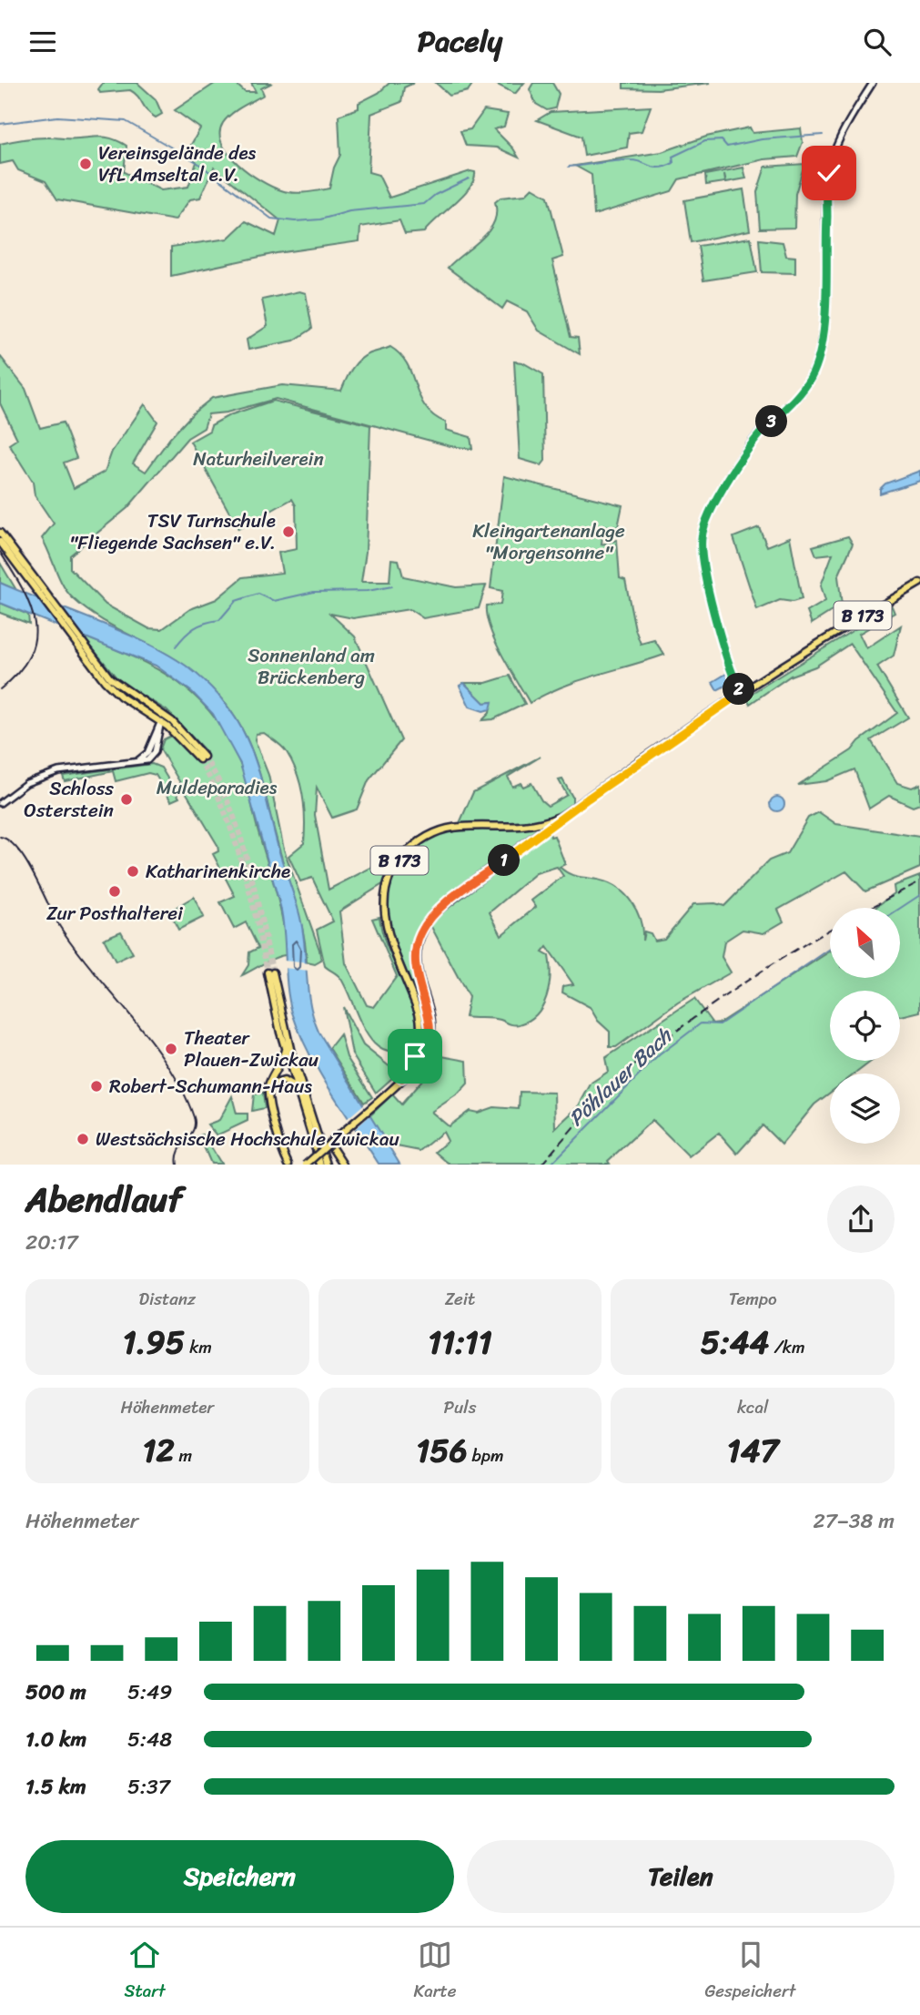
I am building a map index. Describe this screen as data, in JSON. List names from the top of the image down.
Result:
{
  "streets": {
    "main road": ["B 173"]
  },
  "water": ["Pöhlauer Bach"],
  "parks": [
    "Naturheilverein",
    "Kleingartenanlage \"Morgensonne\"",
    "Sonnenland am Brückenberg",
    "Muldeparadies"
  ],
  "places": [
    "Vereinsgelände des VfL Amseltal e.V.",
    "TSV Turnschule \"Fliegende Sachsen\" e.V.",
    "Schloss Osterstein",
    "Katharinenkirche",
    "Zur Posthalterei",
    "Theater Plauen-Zwickau",
    "Robert-Schumann-Haus",
    "Westsächsische Hochschule Zwickau"
  ],
  "north": "top left",
  "page": {
    "header": "Pacely",
    "pins": ["3", "2", "1"],
    "heading": ["Abendlauf", "20:17"],
    "stats": [
      ["Distanz", "1.95 km"],
      ["Zeit", "11:11"],
      ["Tempo", "5:44 /km"],
      ["Höhenmeter", "12 m"],
      ["Puls", "156 bpm"],
      ["kcal", "147"]
    ],
    "chart": ["Höhenmeter", "27–38 m"],
    "list": [
      {
        "name": "500 m",
        "note": "5:49"
      },
      {
        "name": "1.0 km",
        "note": "5:48"
      },
      {
        "name": "1.5 km",
        "note": "5:37"
      }
    ],
    "buttons": ["Speichern", "Teilen"],
    "tabs": ["Start", "Karte", "Gespeichert"]
  }
}
